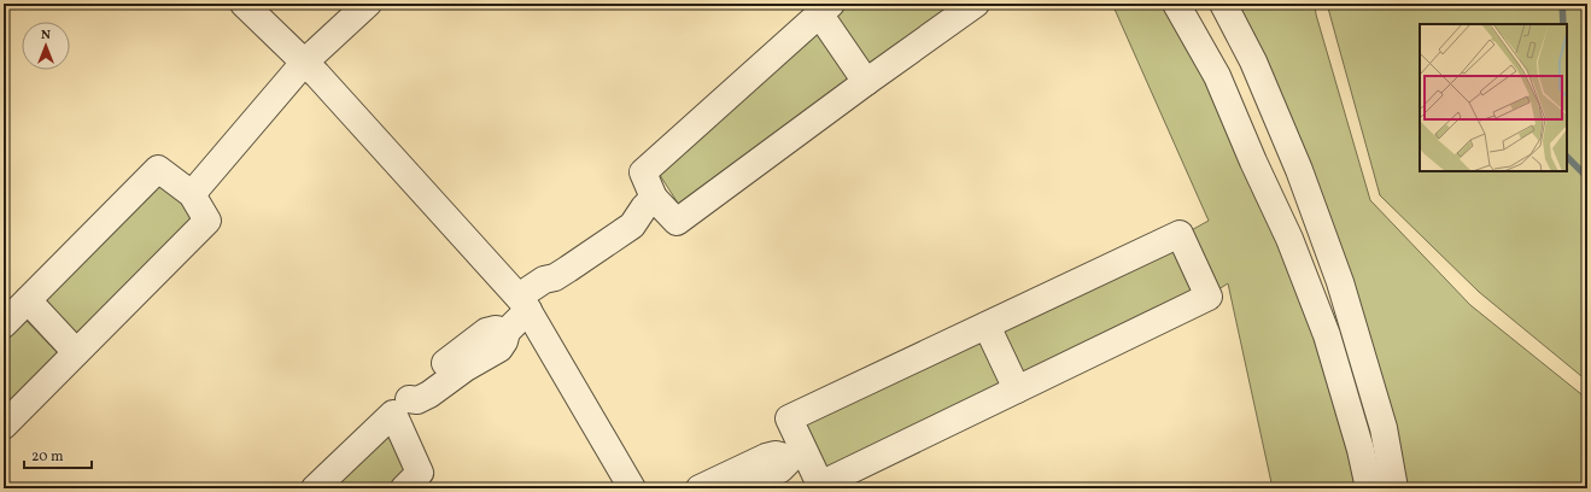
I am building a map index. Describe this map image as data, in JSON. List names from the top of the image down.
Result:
{
  "scale_bar": "20 m",
  "north": "top"
}
